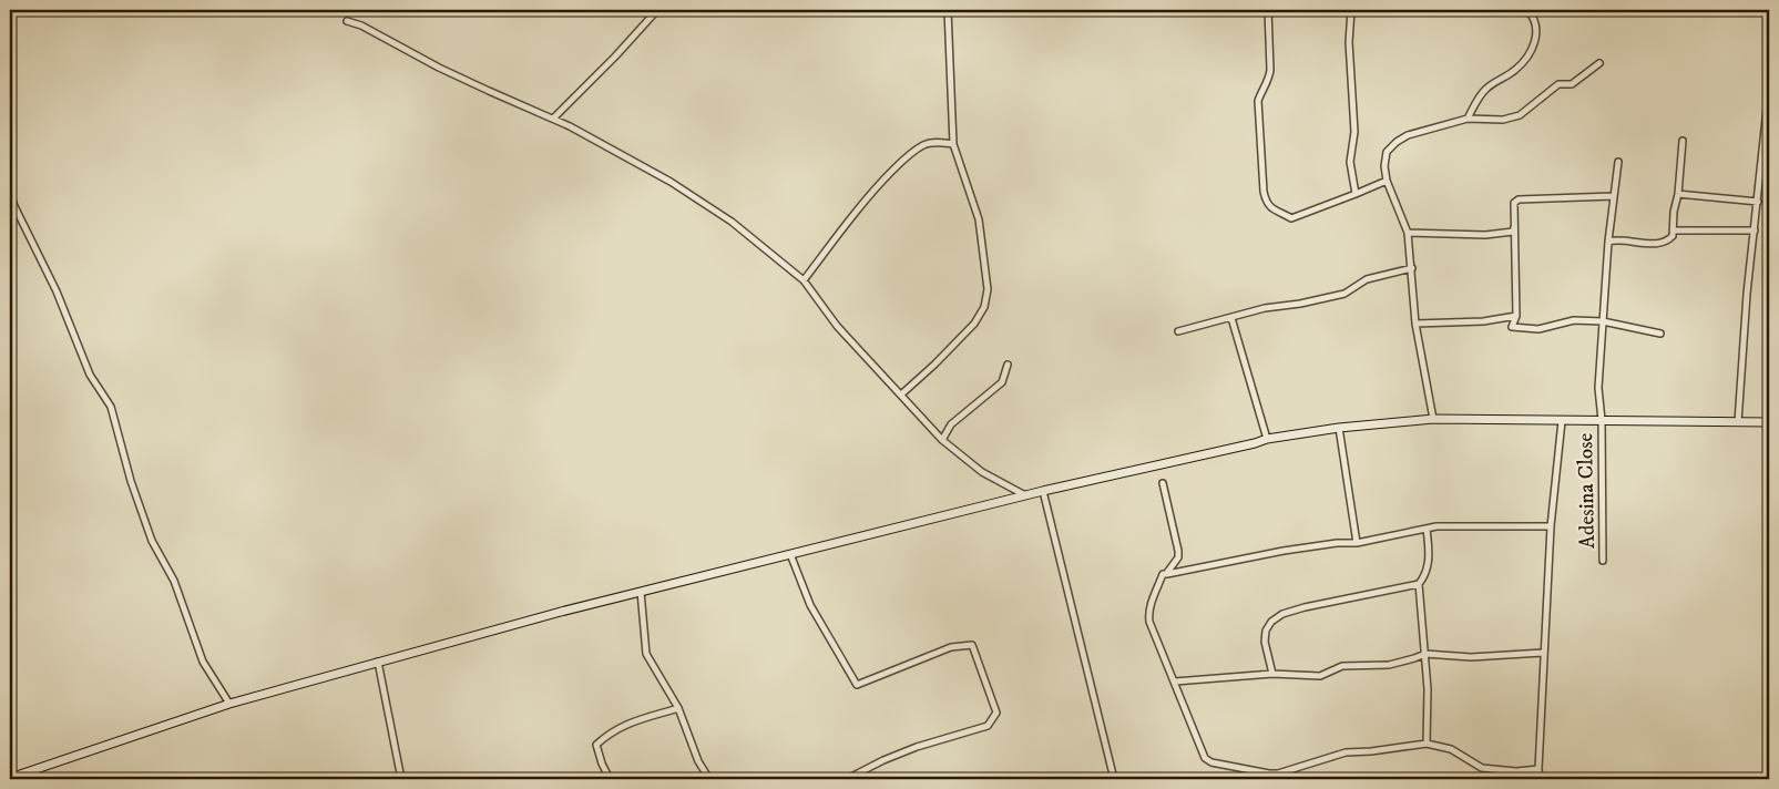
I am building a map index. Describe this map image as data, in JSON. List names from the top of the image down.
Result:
{
  "streets": {
    "street": ["Adesina Close"]
  }
}
